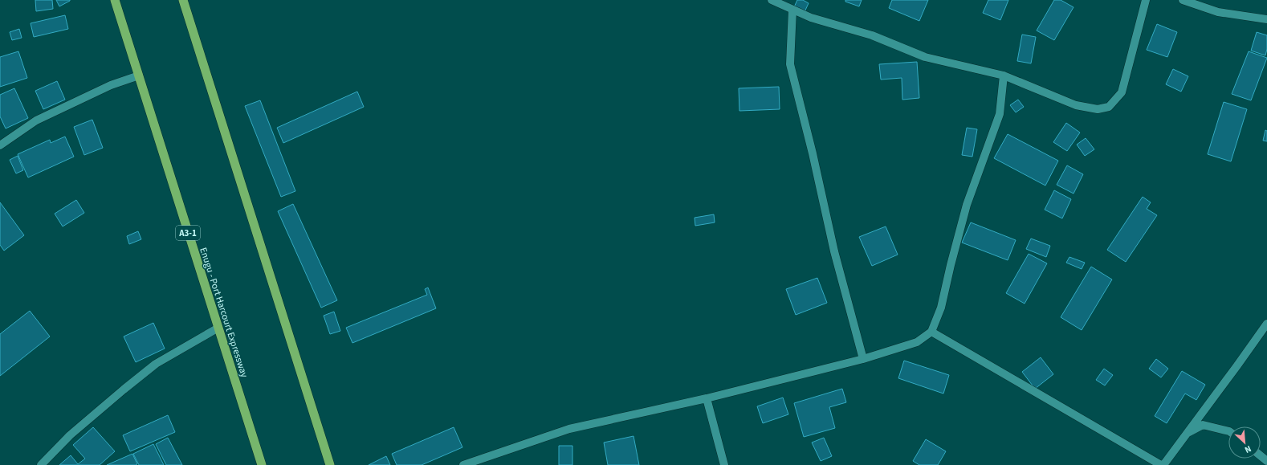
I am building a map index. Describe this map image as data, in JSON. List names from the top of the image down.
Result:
{
  "streets": {
    "highway": ["A3-1", "Enugu - Port Harcourt Expressway"]
  },
  "north": "bottom right"
}
